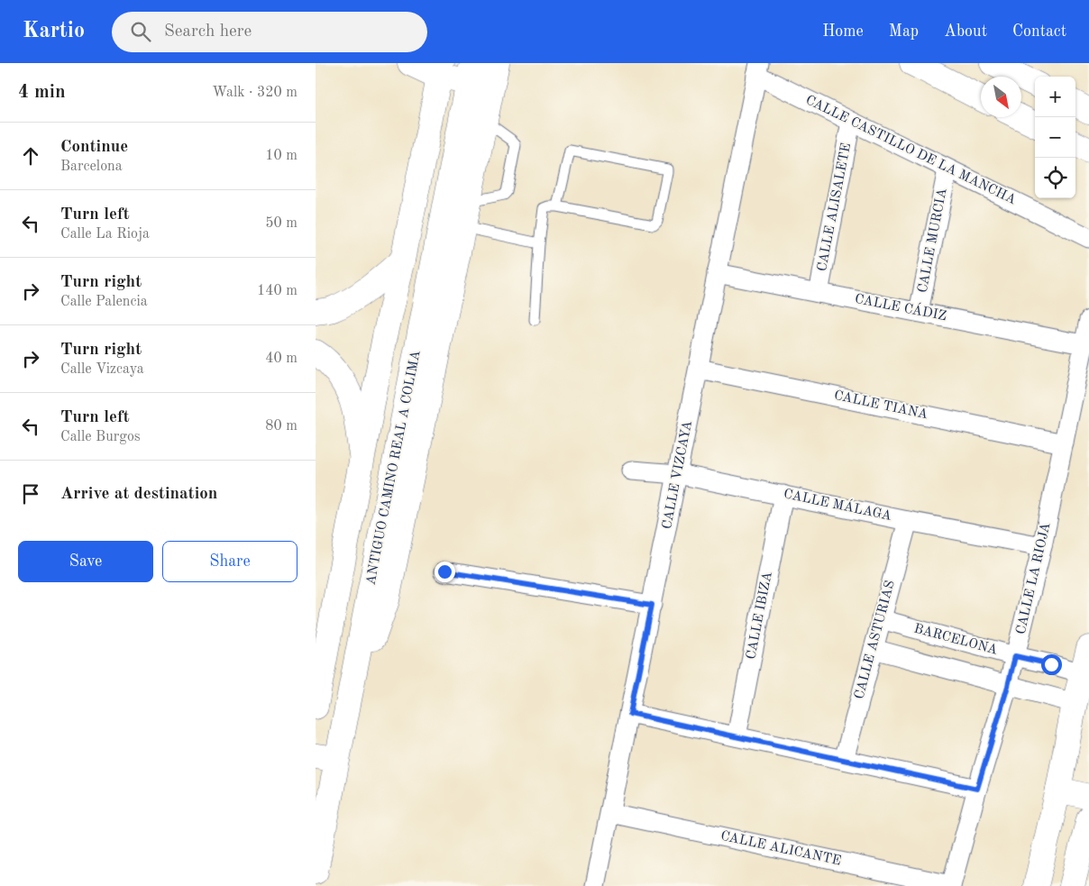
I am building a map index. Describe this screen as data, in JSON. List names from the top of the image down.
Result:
{
  "streets": {
    "main road": ["ANTIGUO CAMINO REAL A COLIMA"],
    "street": [
      "CALLE CASTILLO DE LA MANCHA",
      "CALLE ALISALETE",
      "CALLE MURCIA",
      "CALLE CÁDIZ",
      "CALLE TIANA",
      "CALLE VIZCAYA",
      "CALLE MÁLAGA",
      "CALLE LA RIOJA",
      "CALLE IBIZA",
      "CALLE ASTURIAS",
      "BARCELONA",
      "CALLE ALICANTE"
    ]
  },
  "crossings": [
    ["CALLE CASTILLO DE LA MANCHA", "CALLE ALISALETE"],
    ["CALLE CASTILLO DE LA MANCHA", "CALLE MURCIA"],
    ["CALLE CASTILLO DE LA MANCHA", "CALLE VIZCAYA"],
    ["CALLE ALISALETE", "CALLE CÁDIZ"],
    ["CALLE MURCIA", "CALLE CÁDIZ"],
    ["CALLE CÁDIZ", "CALLE VIZCAYA"],
    ["CALLE CÁDIZ", "CALLE LA RIOJA"],
    ["CALLE TIANA", "CALLE VIZCAYA"],
    ["CALLE TIANA", "CALLE LA RIOJA"],
    ["CALLE VIZCAYA", "CALLE MÁLAGA"],
    ["CALLE VIZCAYA", "CALLE ALICANTE"],
    ["CALLE MÁLAGA", "CALLE LA RIOJA"],
    ["CALLE MÁLAGA", "CALLE IBIZA"],
    ["CALLE MÁLAGA", "CALLE ASTURIAS"],
    ["CALLE LA RIOJA", "BARCELONA"],
    ["CALLE LA RIOJA", "CALLE ALICANTE"],
    ["CALLE ASTURIAS", "BARCELONA"]
  ],
  "north": "bottom right",
  "page": {
    "header": "Kartio",
    "search": "Search here",
    "nav": [
      "Home",
      "Map",
      "About",
      "Contact"
    ],
    "heading": ["4 min", "Walk · 320 m"],
    "map_buttons": ["+", "−"],
    "list": [
      ["Continue", "Barcelona", "10 m"],
      ["Turn left", "Calle La Rioja", "50 m"],
      ["Turn right", "Calle Palencia", "140 m"],
      ["Turn right", "Calle Vizcaya", "40 m"],
      ["Turn left", "Calle Burgos", "80 m"],
      "Arrive at destination"
    ],
    "buttons": ["Save", "Share"]
  }
}
